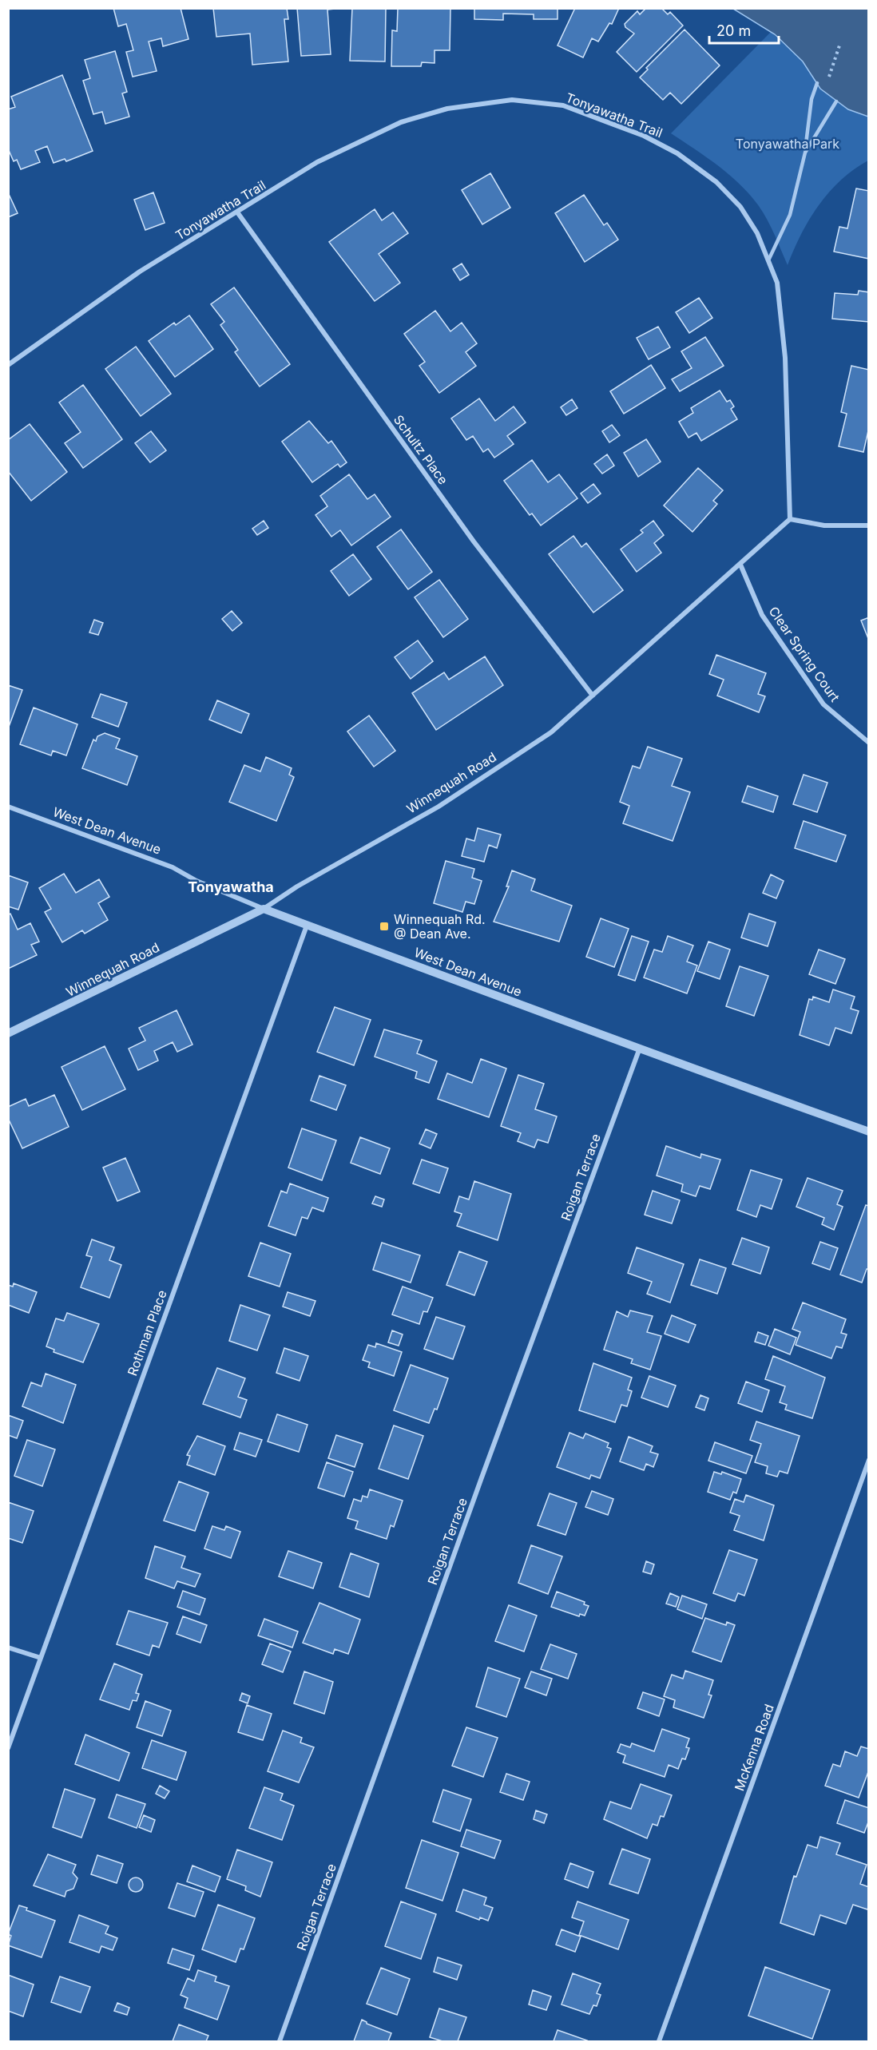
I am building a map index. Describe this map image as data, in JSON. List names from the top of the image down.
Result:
{
  "streets": {
    "street": [
      "Tonyawatha Trail",
      "Schultz Place",
      "Clear Spring Court",
      "Winnequah Road",
      "West Dean Avenue",
      "Roigan Terrace",
      "Rothman Place",
      "McKenna Road"
    ]
  },
  "crossings": [
    ["Tonyawatha Trail", "Schultz Place"],
    ["Tonyawatha Trail", "Winnequah Road"],
    ["Schultz Place", "Winnequah Road"],
    ["Clear Spring Court", "Winnequah Road"],
    ["Winnequah Road", "West Dean Avenue"],
    ["West Dean Avenue", "Roigan Terrace"],
    ["West Dean Avenue", "Rothman Place"]
  ],
  "districts": ["Tonyawatha"],
  "parks": ["Tonyawatha Park"],
  "places": {
    "transit": ["Winnequah Rd. @ Dean Ave."]
  },
  "scale_bar": "20 m"
}
